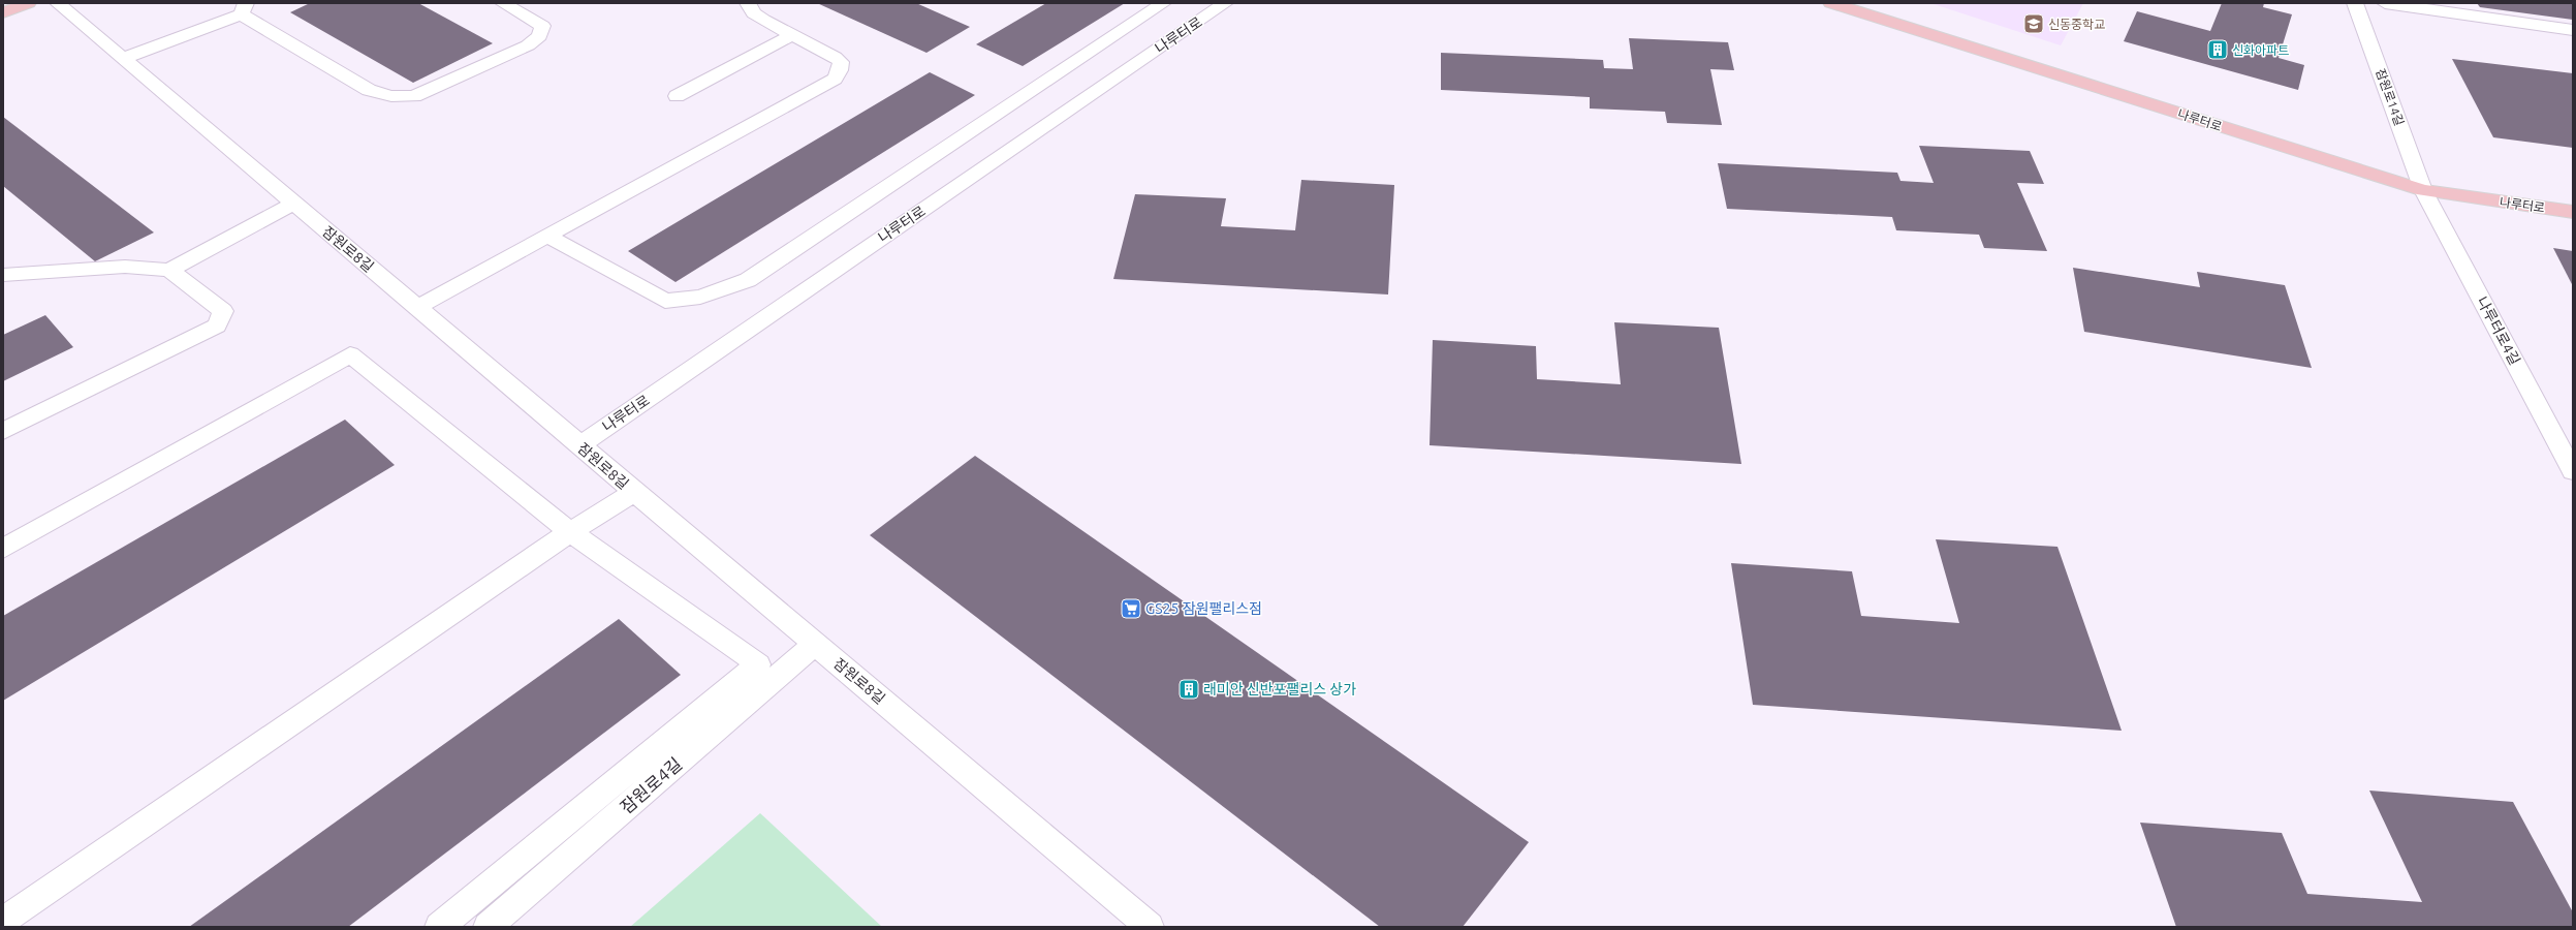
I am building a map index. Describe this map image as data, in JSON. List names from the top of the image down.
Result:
{
  "streets": {
    "main road": ["나루터로"],
    "street": [
      "잠원로14길",
      "잠원로8길",
      "나루터로4길",
      "잠원로4길"
    ]
  },
  "crossings": [
    ["나루터로", "잠원로14길"],
    ["나루터로", "잠원로8길"],
    ["나루터로", "나루터로4길"],
    ["잠원로14길", "나루터로4길"],
    ["잠원로8길", "잠원로4길"]
  ],
  "places": {
    "school or university": ["신동중학교"],
    "building": ["신화아파트", "래미안 신반포팰리스 상가"],
    "supermarket": ["GS25 잠원팰리스점"]
  }
}
